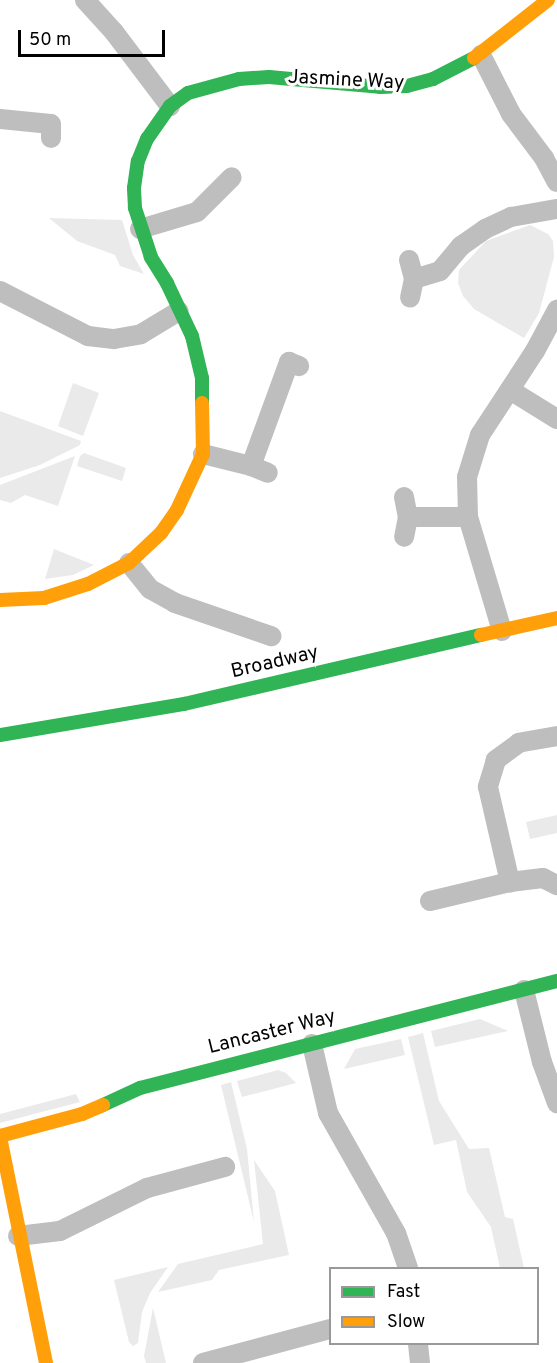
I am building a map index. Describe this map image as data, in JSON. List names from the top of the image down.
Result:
{
  "streets": {
    "street": ["Jasmine Way", "Broadway", "Lancaster Way"]
  },
  "legend": ["Fast", "Slow"],
  "scale_bar": "50 m"
}
